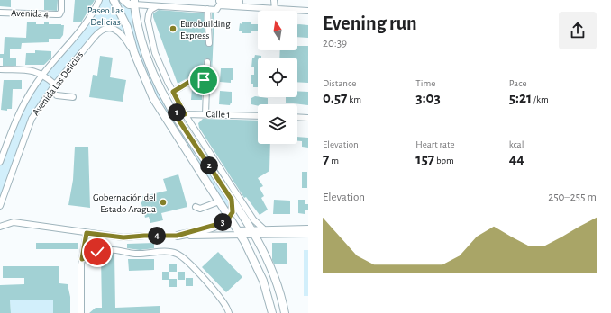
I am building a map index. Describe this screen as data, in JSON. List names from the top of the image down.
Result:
{
  "streets": {
    "main road": ["Avenida Las Delicias"],
    "street": ["Avenida 4", "Calle 1"]
  },
  "parks": ["Paseo Las Delicias"],
  "places": ["Eurobuilding Express", "Gobernación del Estado Aragua"],
  "north": "top",
  "page": {
    "heading": ["Evening run", "20:39"],
    "stats": [
      ["Distance", "0.57 km"],
      ["Time", "3:03"],
      ["Pace", "5:21 /km"],
      ["Elevation", "7 m"],
      ["Heart rate", "157 bpm"],
      ["kcal", "44"]
    ],
    "pins": [
      "1",
      "2",
      "3",
      "4"
    ],
    "chart": ["Elevation", "250–255 m"]
  }
}
